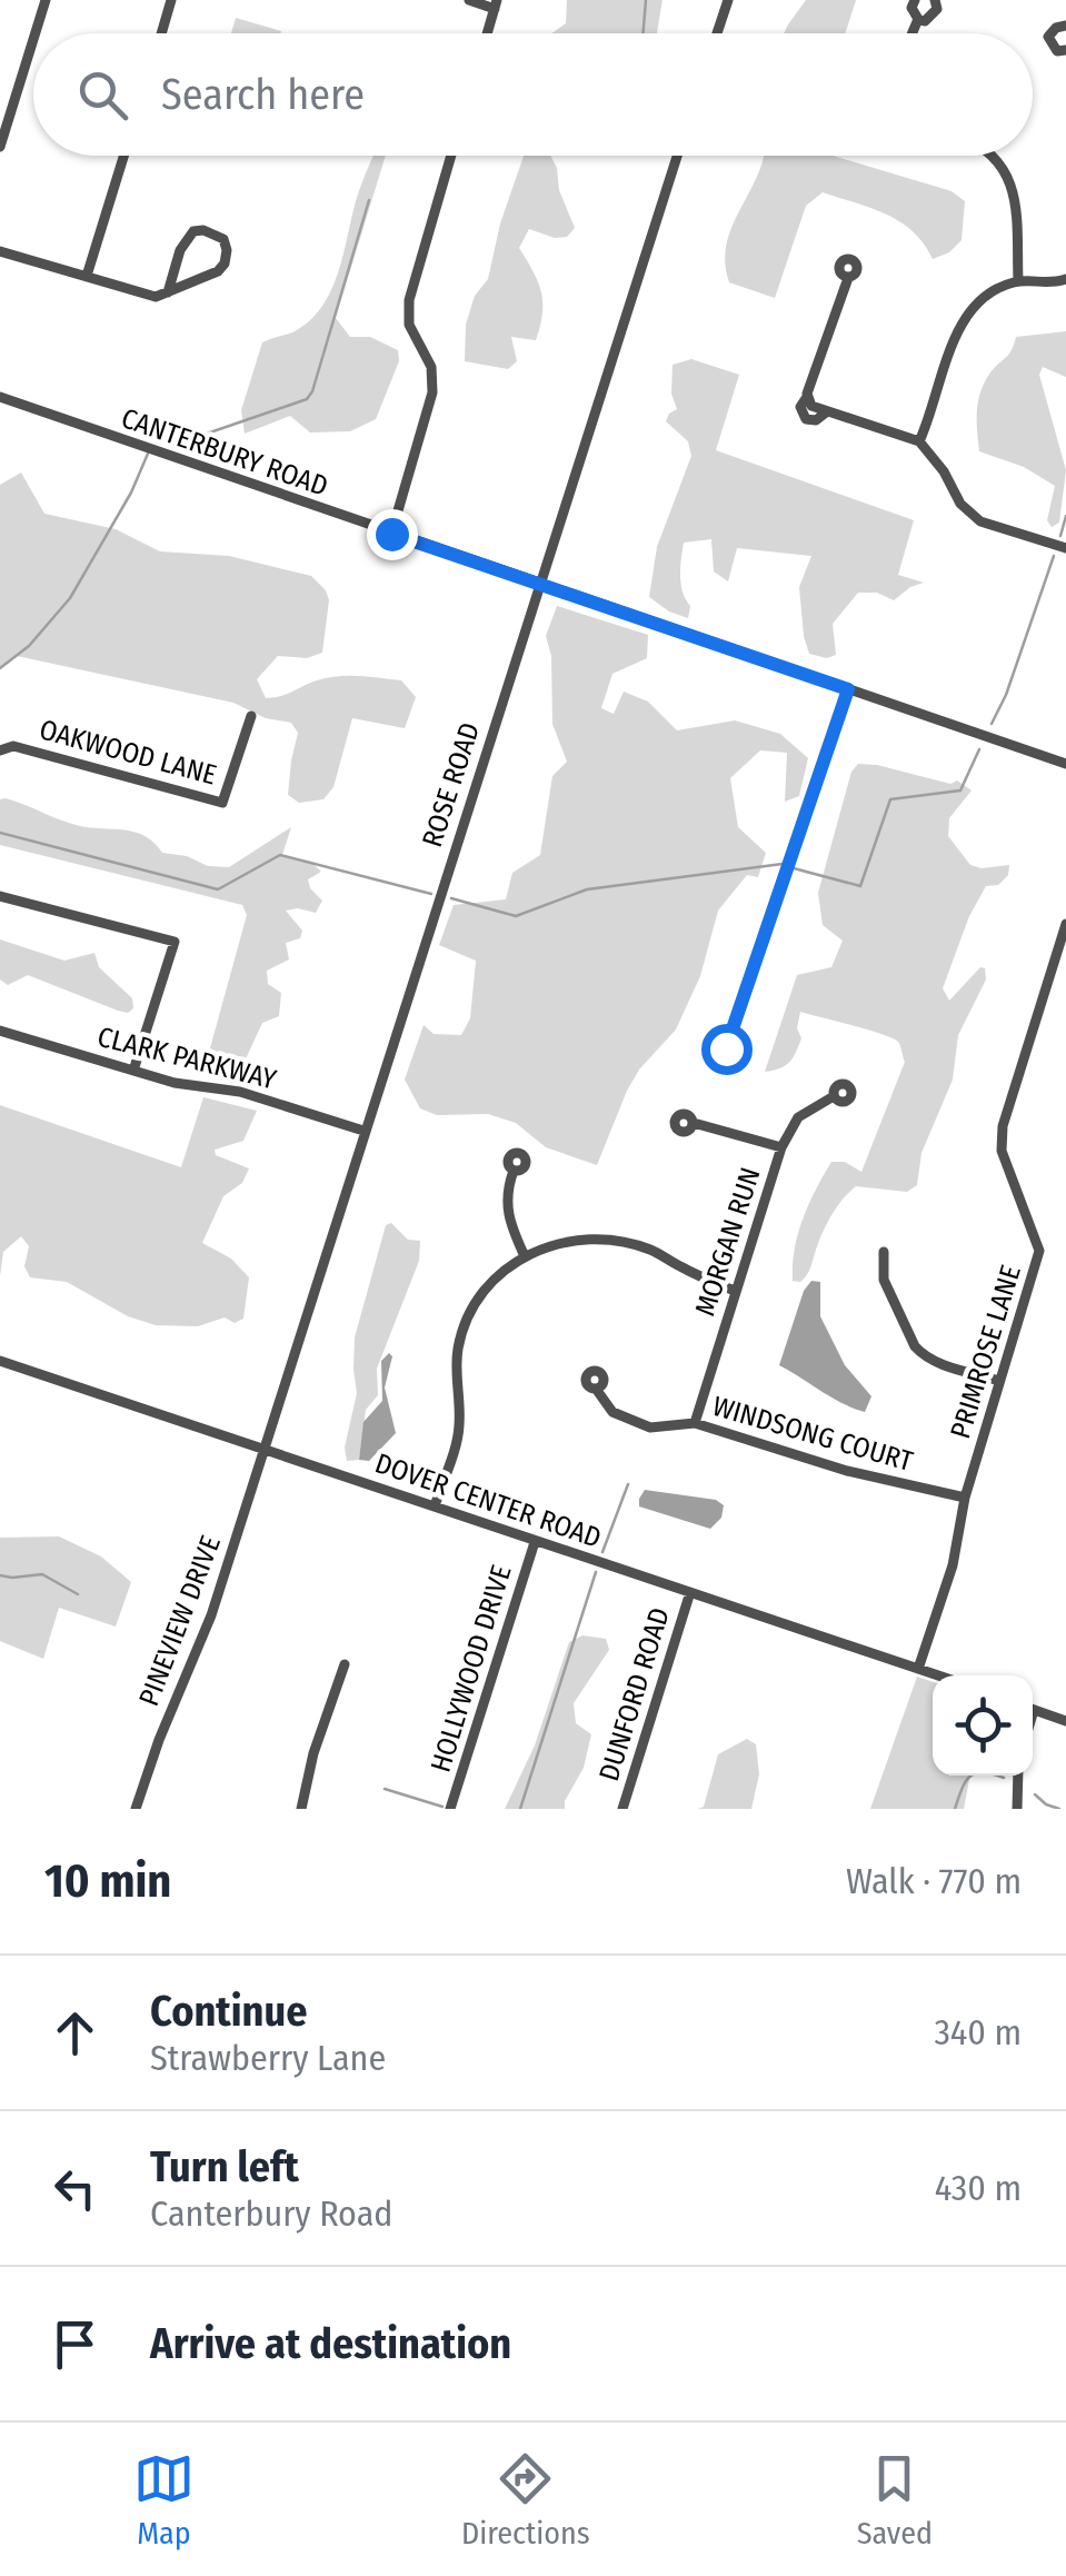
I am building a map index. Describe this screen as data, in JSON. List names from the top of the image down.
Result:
{
  "streets": {
    "street": [
      "CANTERBURY ROAD",
      "OAKWOOD LANE",
      "ROSE ROAD",
      "CLARK PARKWAY",
      "MORGAN RUN",
      "PRIMROSE LANE",
      "WINDSONG COURT",
      "DOVER CENTER ROAD",
      "PINEVIEW DRIVE",
      "HOLLYWOOD DRIVE",
      "DUNFORD ROAD"
    ]
  },
  "crossings": [
    ["CANTERBURY ROAD", "ROSE ROAD"],
    ["ROSE ROAD", "CLARK PARKWAY"],
    ["ROSE ROAD", "DOVER CENTER ROAD"],
    ["ROSE ROAD", "PINEVIEW DRIVE"],
    ["MORGAN RUN", "WINDSONG COURT"],
    ["PRIMROSE LANE", "WINDSONG COURT"],
    ["PRIMROSE LANE", "DOVER CENTER ROAD"],
    ["DOVER CENTER ROAD", "PINEVIEW DRIVE"],
    ["DOVER CENTER ROAD", "HOLLYWOOD DRIVE"],
    ["DOVER CENTER ROAD", "DUNFORD ROAD"]
  ],
  "page": {
    "search": "Search here",
    "heading": ["10 min", "Walk · 770 m"],
    "list": [
      ["Continue", "Strawberry Lane", "340 m"],
      ["Turn left", "Canterbury Road", "430 m"],
      "Arrive at destination"
    ],
    "nav": ["Map", "Directions", "Saved"]
  }
}
